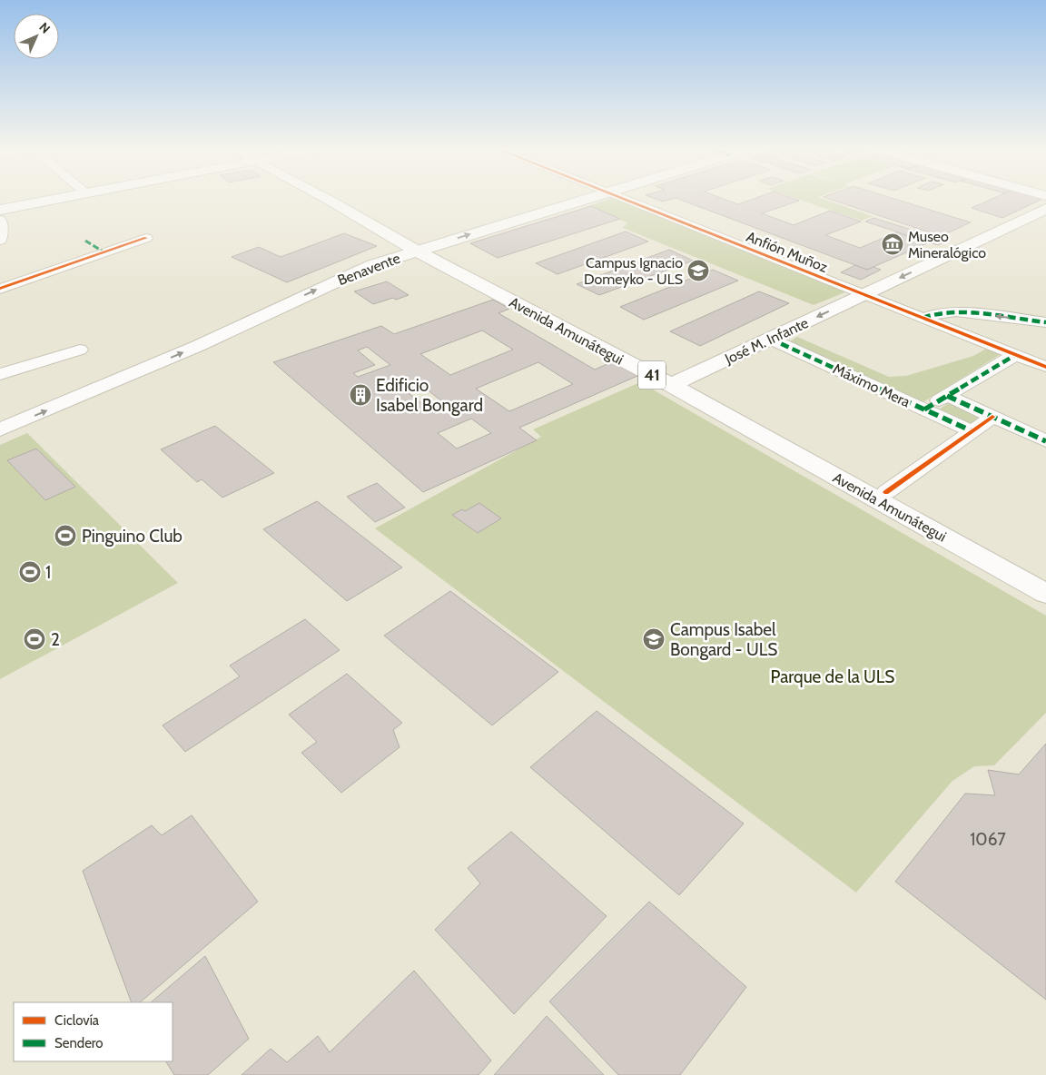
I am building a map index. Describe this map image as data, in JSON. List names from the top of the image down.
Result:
{
  "streets": {
    "main road": [
      "Benavente",
      "Avenida Amunátegui",
      "José M. Infante",
      "41"
    ],
    "street": ["Anfión Muñoz", "Máximo Mera"]
  },
  "crossings": [
    ["Anfión Muñoz", "José M. Infante"],
    ["Benavente", "Avenida Amunátegui"],
    ["Avenida Amunátegui", "José M. Infante"],
    ["José M. Infante", "Máximo Mera"]
  ],
  "one_way": ["Benavente", "José M. Infante"],
  "parks": ["Parque de la ULS"],
  "places": {
    "museum": ["Museo Mineralógico"],
    "school or university": ["Campus Ignacio Domeyko - ULS", "Campus Isabel Bongard - ULS"],
    "building": ["Edificio Isabel Bongard"],
    "sports": ["Pinguino Club", "1", "2"]
  },
  "house_numbers": ["1067"],
  "legend": ["Ciclovía", "Sendero"],
  "north": "top right"
}
